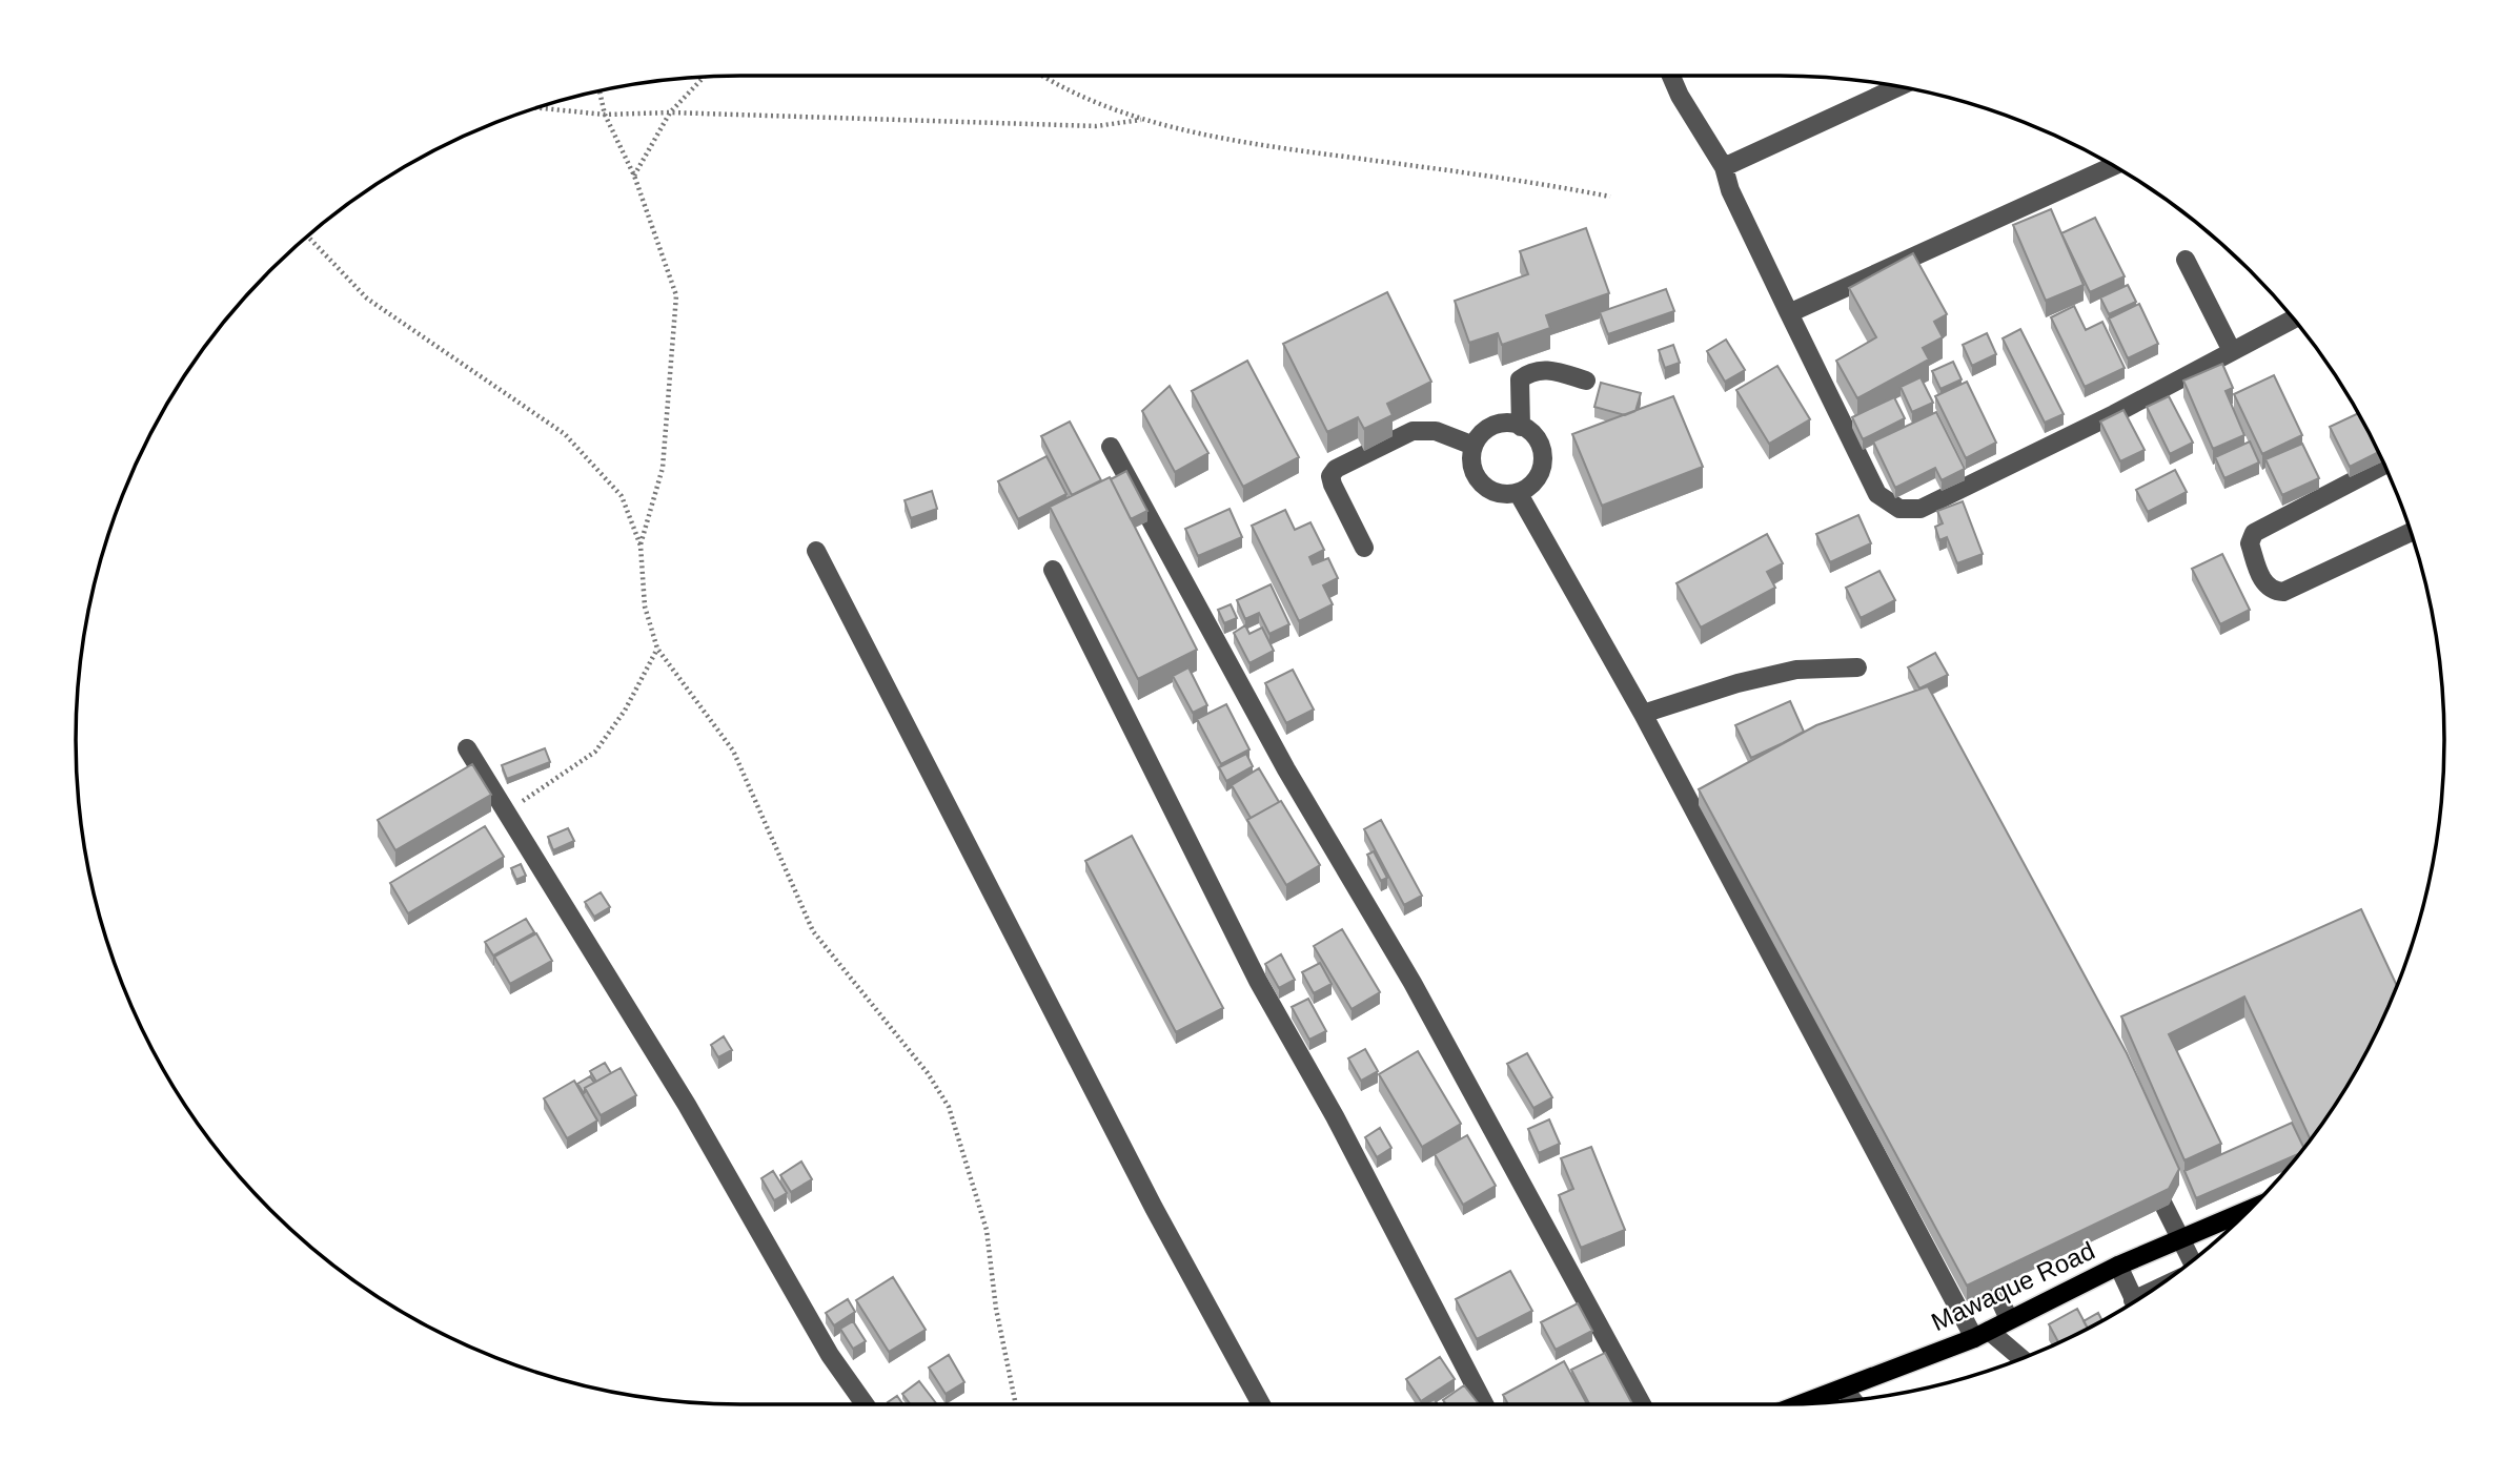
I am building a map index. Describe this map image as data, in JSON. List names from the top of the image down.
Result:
{
  "streets": {
    "main road": ["Mawaque Road"]
  }
}
